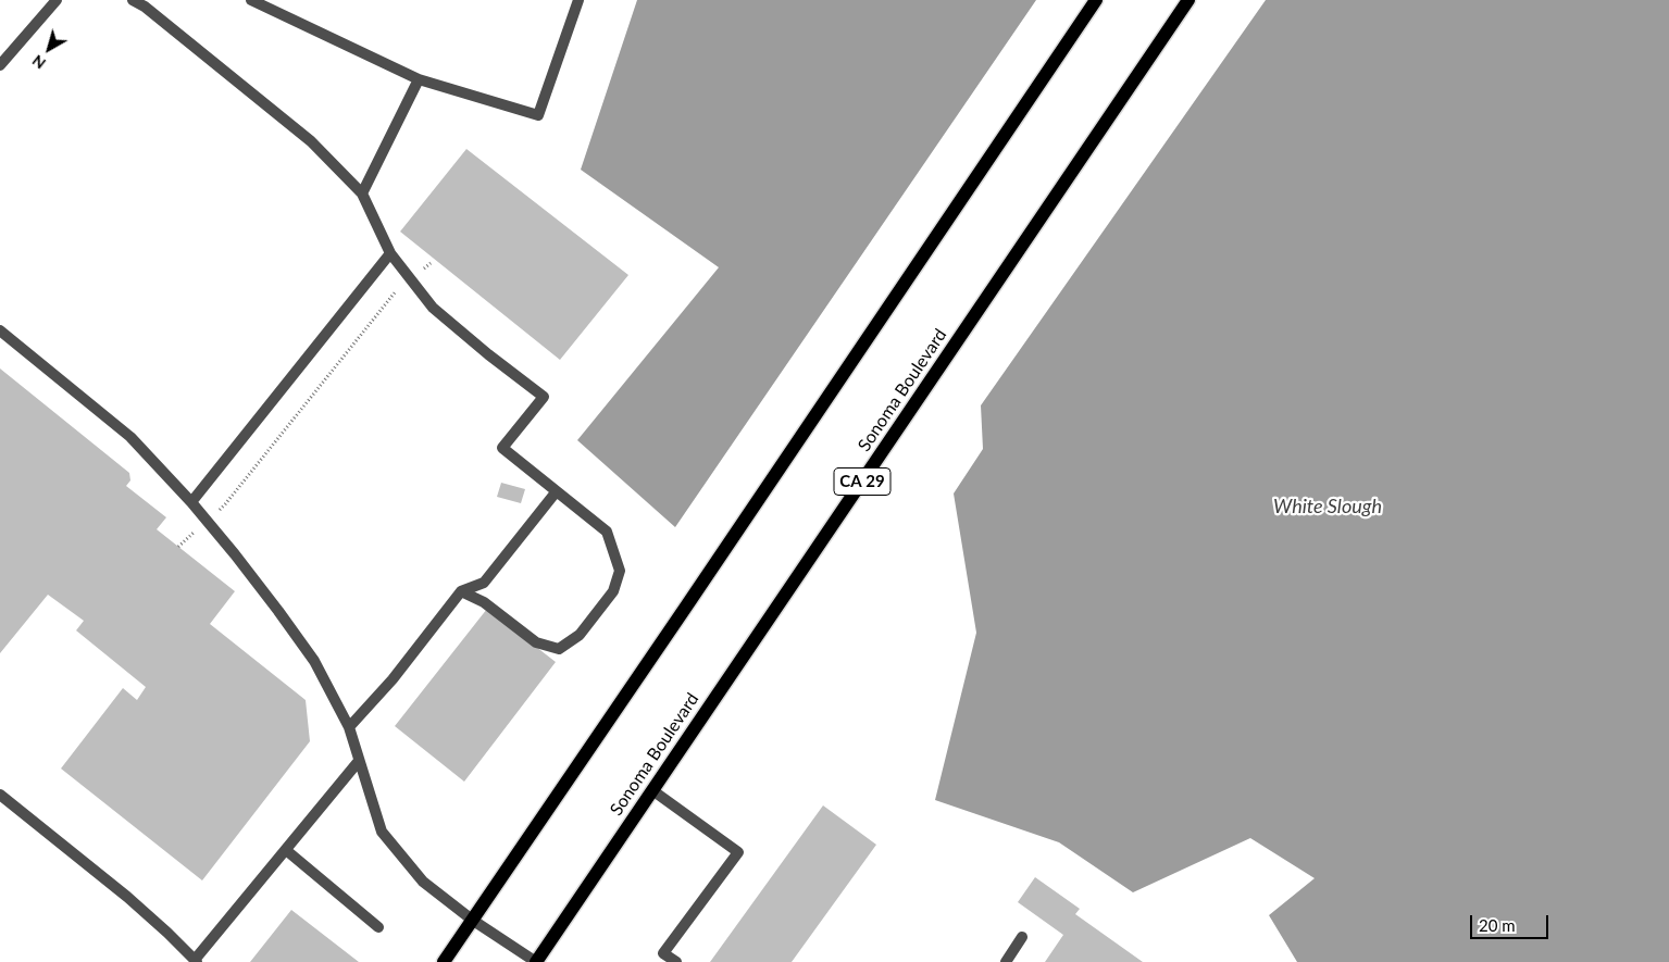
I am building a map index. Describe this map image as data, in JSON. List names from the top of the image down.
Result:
{
  "streets": {
    "main road": ["Sonoma Boulevard", "CA 29"]
  },
  "water": ["White Slough"],
  "scale_bar": "20 m",
  "north": "bottom left"
}
